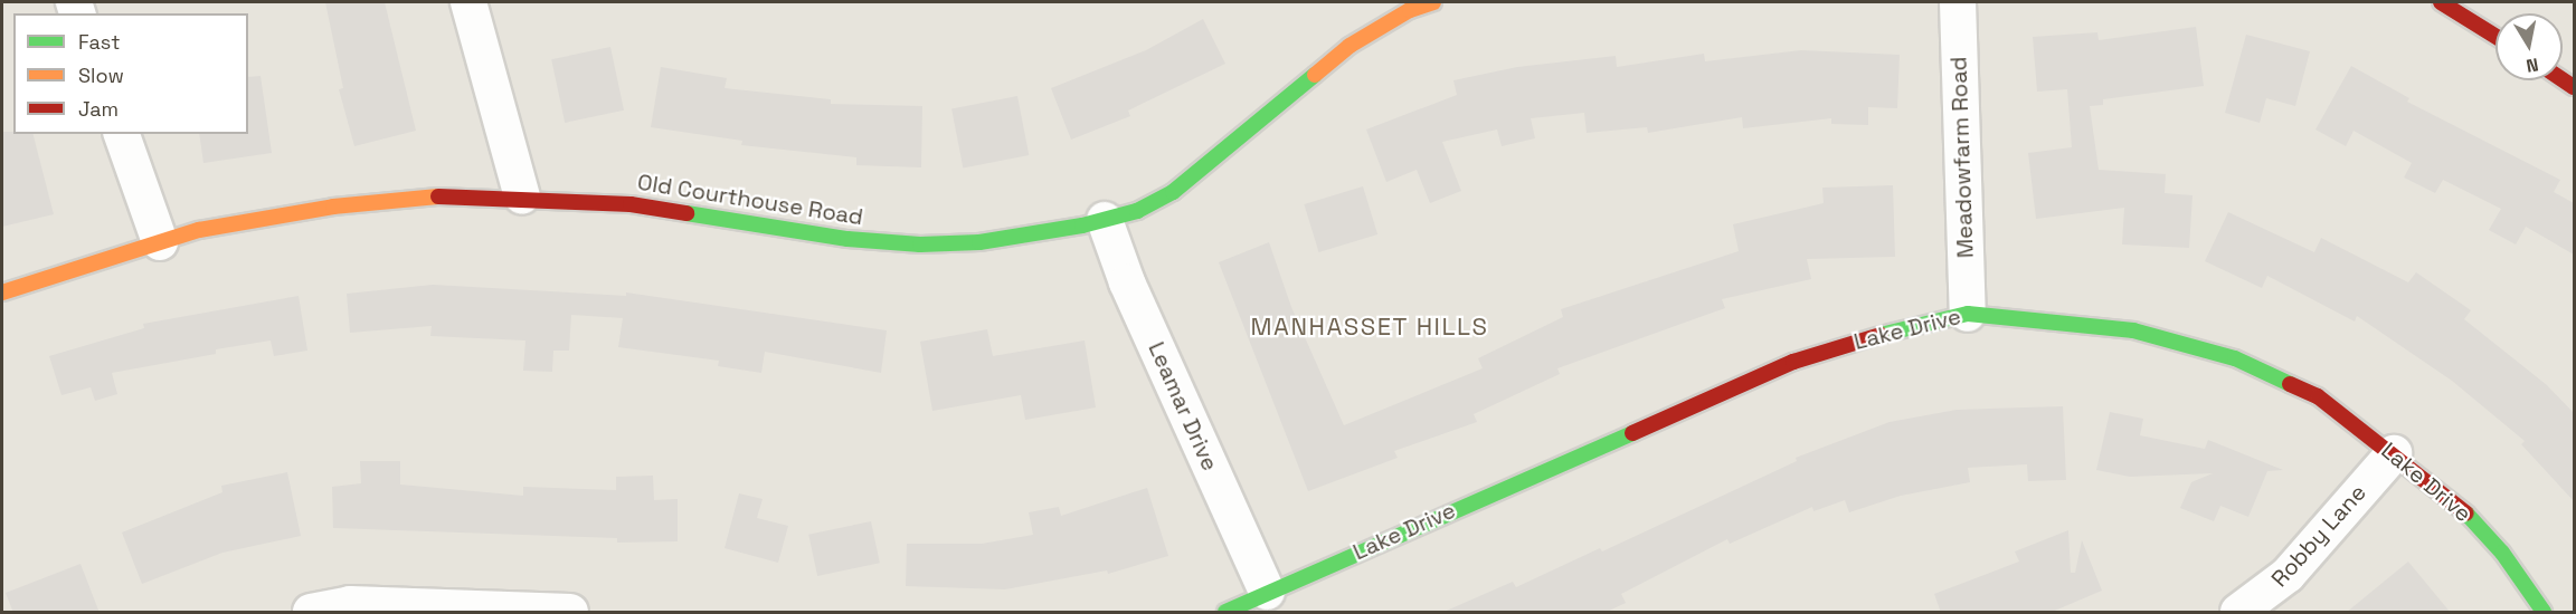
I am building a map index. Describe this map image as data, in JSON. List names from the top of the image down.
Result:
{
  "streets": {
    "street": [
      "Meadowfarm Road",
      "Old Courthouse Road",
      "Lake Drive",
      "Leamar Drive",
      "Robby Lane"
    ]
  },
  "crossings": [
    ["Meadowfarm Road", "Lake Drive"],
    ["Old Courthouse Road", "Leamar Drive"],
    ["Lake Drive", "Leamar Drive"],
    ["Lake Drive", "Robby Lane"]
  ],
  "districts": ["MANHASSET HILLS"],
  "legend": ["Fast", "Slow", "Jam"],
  "north": "bottom"
}
